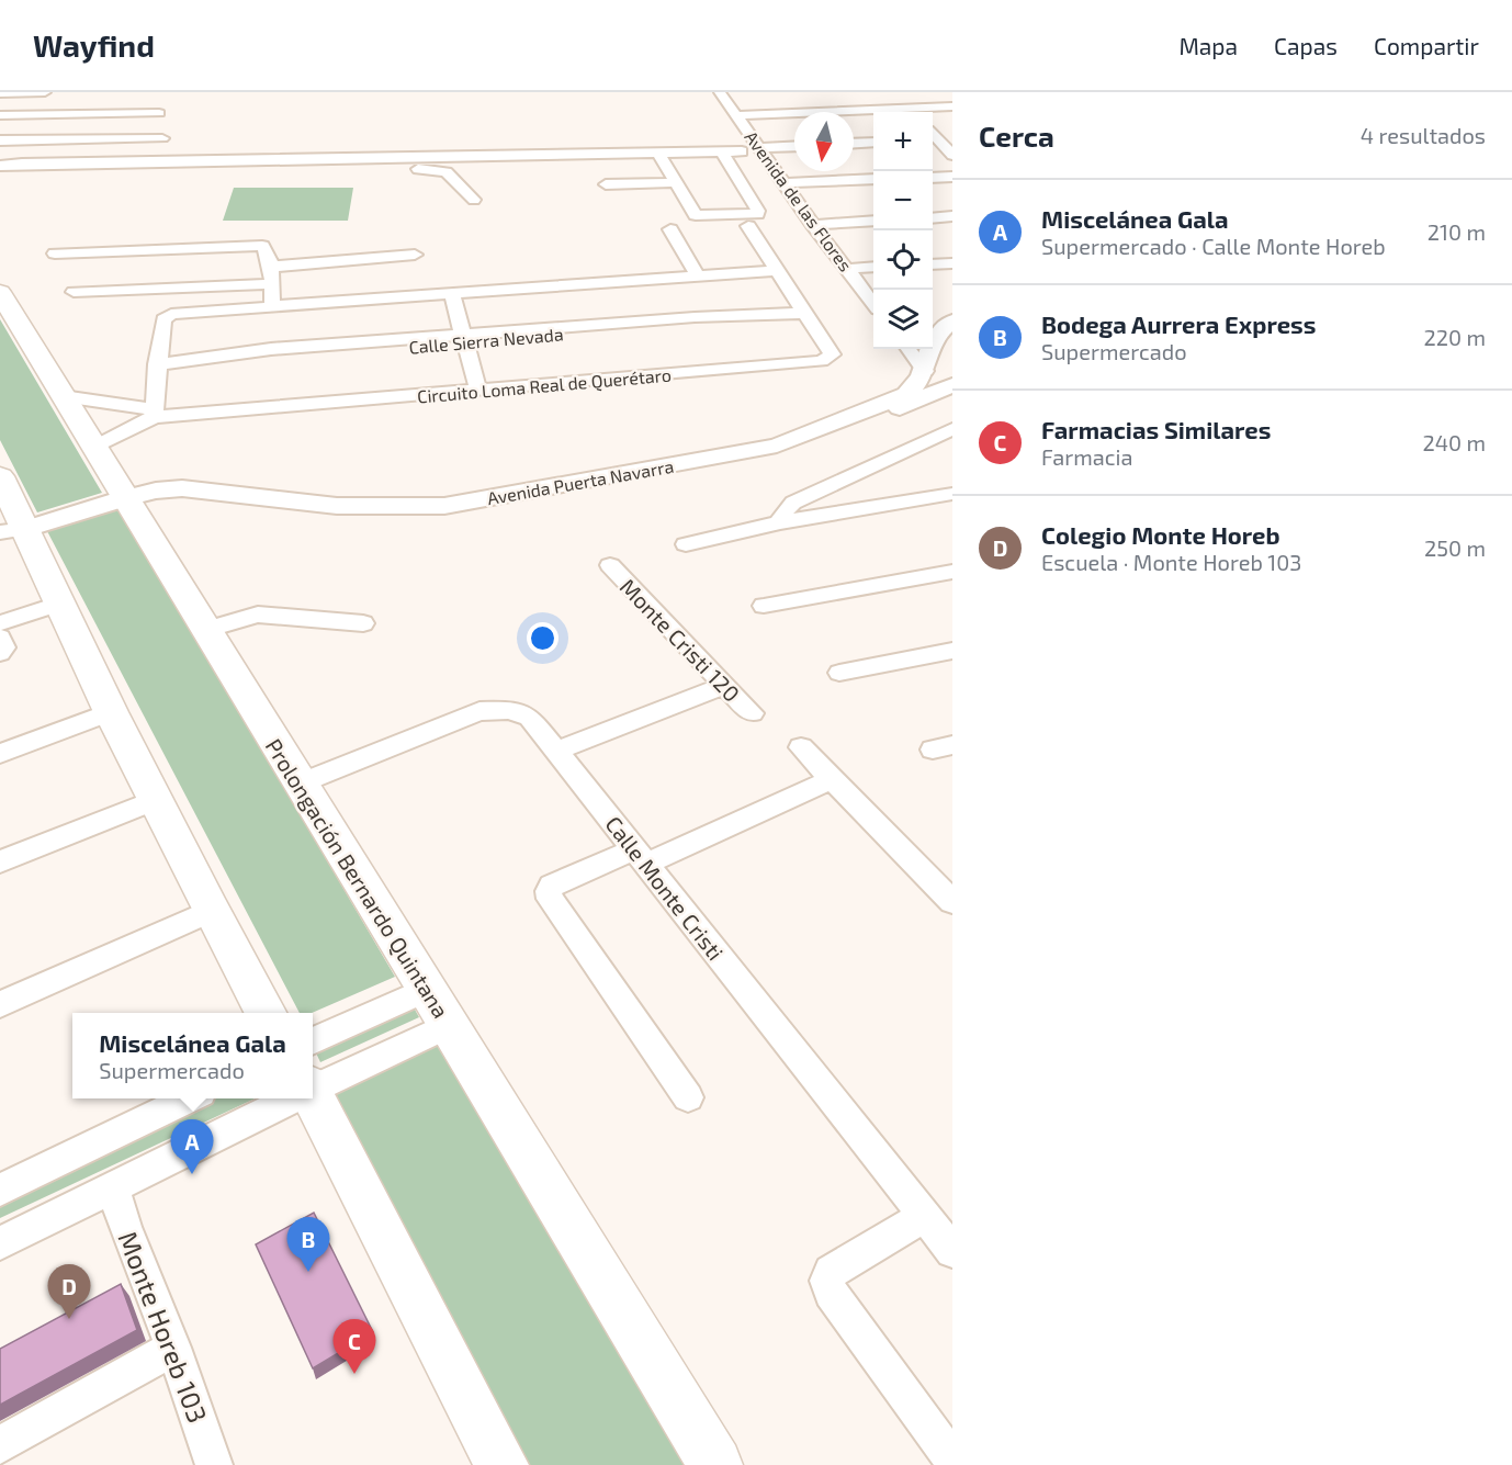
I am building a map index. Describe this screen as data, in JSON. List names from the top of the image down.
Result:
{
  "streets": {
    "main road": ["Prolongación Bernardo Quintana"],
    "street": [
      "Avenida de las Flores",
      "Calle Sierra Nevada",
      "Circuito Loma Real de Querétaro",
      "Avenida Puerta Navarra",
      "Monte Cristi 120",
      "Calle Monte Cristi",
      "Monte Horeb 103"
    ]
  },
  "crossings": [
    ["Calle Sierra Nevada", "Circuito Loma Real de Querétaro"],
    ["Circuito Loma Real de Querétaro", "Prolongación Bernardo Quintana"],
    ["Avenida Puerta Navarra", "Prolongación Bernardo Quintana"],
    ["Prolongación Bernardo Quintana", "Calle Monte Cristi"]
  ],
  "north": "bottom",
  "page": {
    "header": "Wayfind",
    "nav": ["Mapa", "Capas", "Compartir"],
    "heading": ["Cerca", "4 resultados"],
    "map_buttons": ["+", "−"],
    "list": [
      {
        "mark": "A",
        "name": "Miscelánea Gala",
        "note": "Supermercado · Calle Monte Horeb",
        "value": "210 m"
      },
      {
        "mark": "B",
        "name": "Bodega Aurrera Express",
        "note": "Supermercado",
        "value": "220 m"
      },
      {
        "mark": "C",
        "name": "Farmacias Similares",
        "note": "Farmacia",
        "value": "240 m"
      },
      {
        "mark": "D",
        "name": "Colegio Monte Horeb",
        "note": "Escuela · Monte Horeb 103",
        "value": "250 m"
      }
    ],
    "popup": ["Miscelánea Gala", "Supermercado"],
    "pins": [
      "A",
      "B",
      "D",
      "C"
    ]
  }
}
